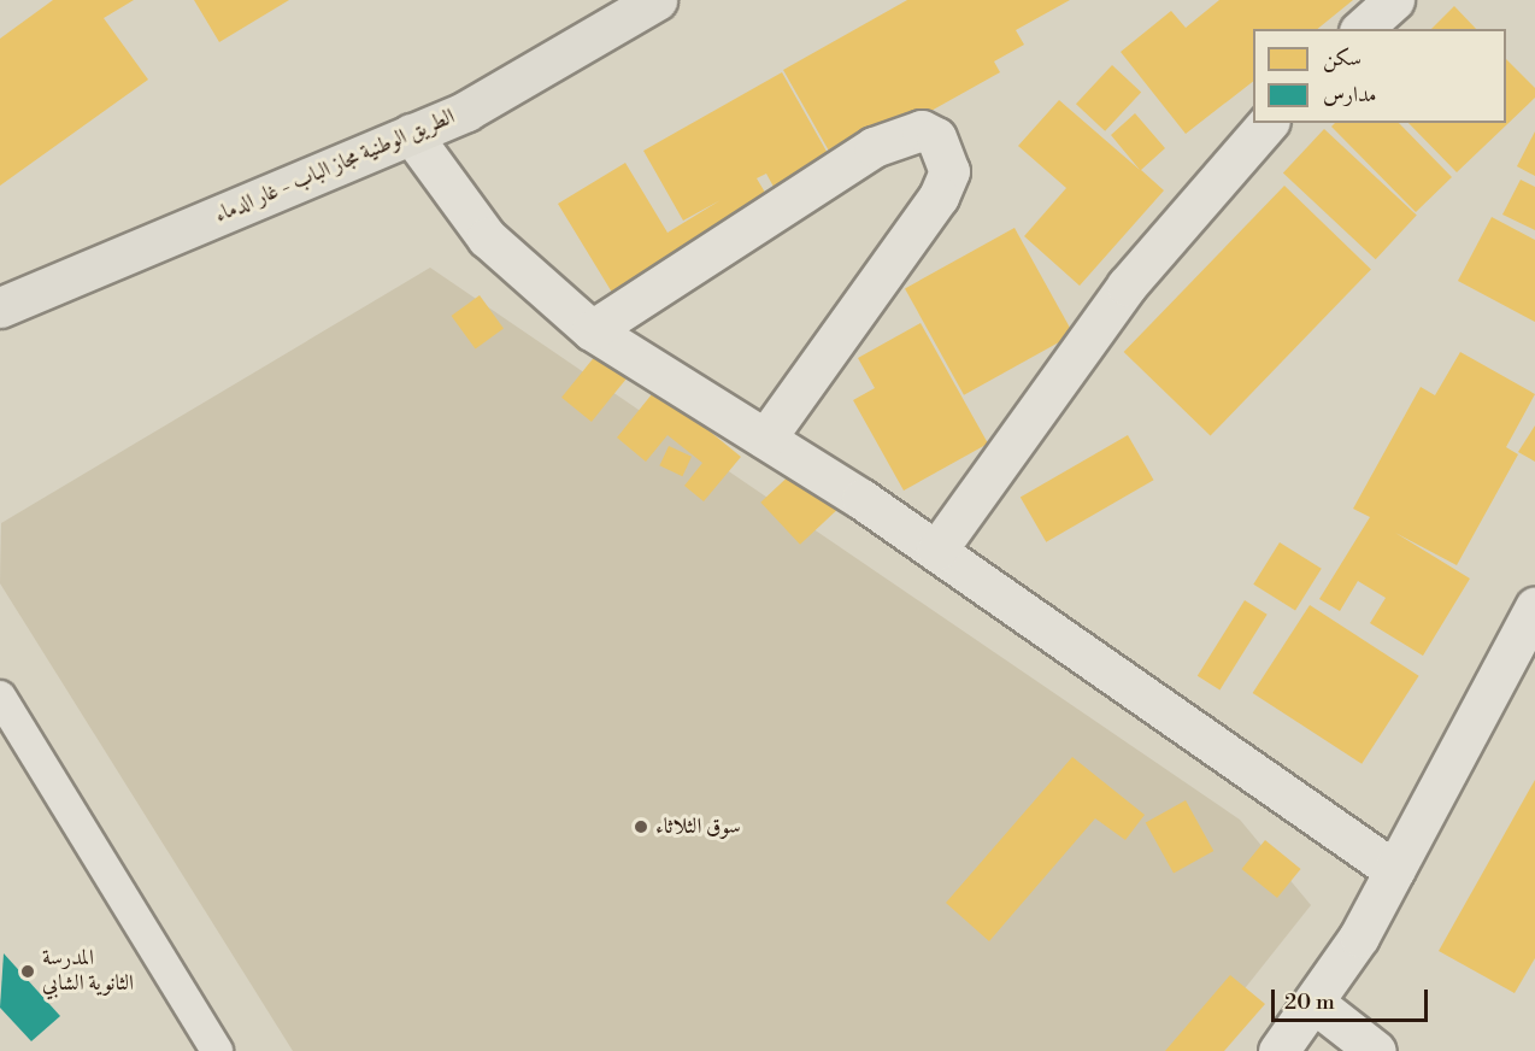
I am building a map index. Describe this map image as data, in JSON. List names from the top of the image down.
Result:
{
  "streets": {
    "main road": ["الطريق الوطنية مجاز الباب - غار الدماء"]
  },
  "places": ["سوق الثلاثاء", "المدرسة الثانوية الشابي"],
  "legend": ["سكن", "مدارس"],
  "scale_bar": "20 m"
}
